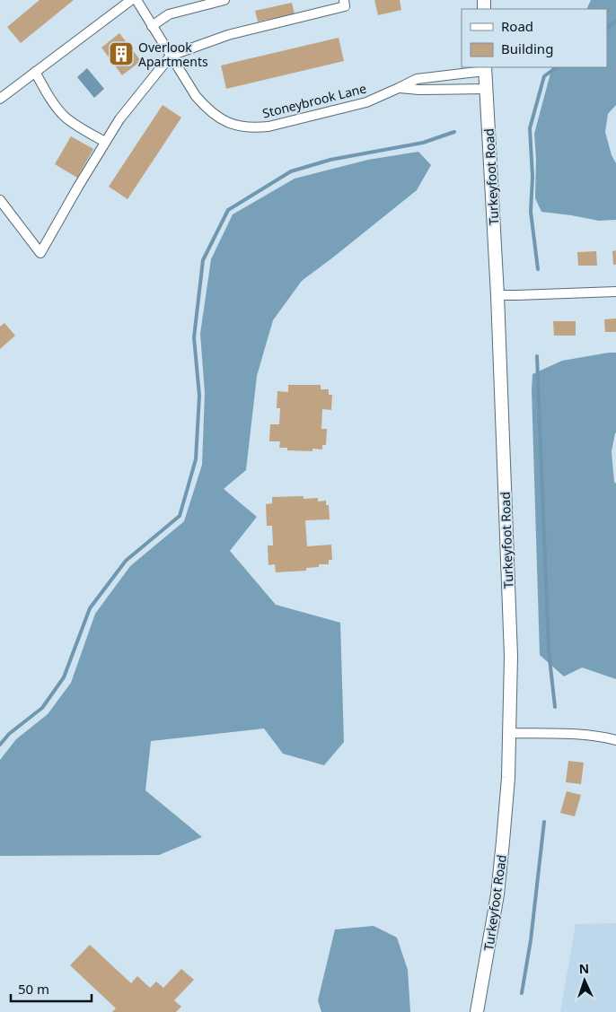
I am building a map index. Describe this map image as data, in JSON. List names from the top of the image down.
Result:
{
  "streets": {
    "main road": ["Turkeyfoot Road"],
    "street": ["Stoneybrook Lane"]
  },
  "crossings": [
    ["Stoneybrook Lane", "Turkeyfoot Road"]
  ],
  "places": {
    "building": ["Overlook Apartments"]
  },
  "legend": ["Road", "Building"],
  "scale_bar": "50 m",
  "north": "top"
}
